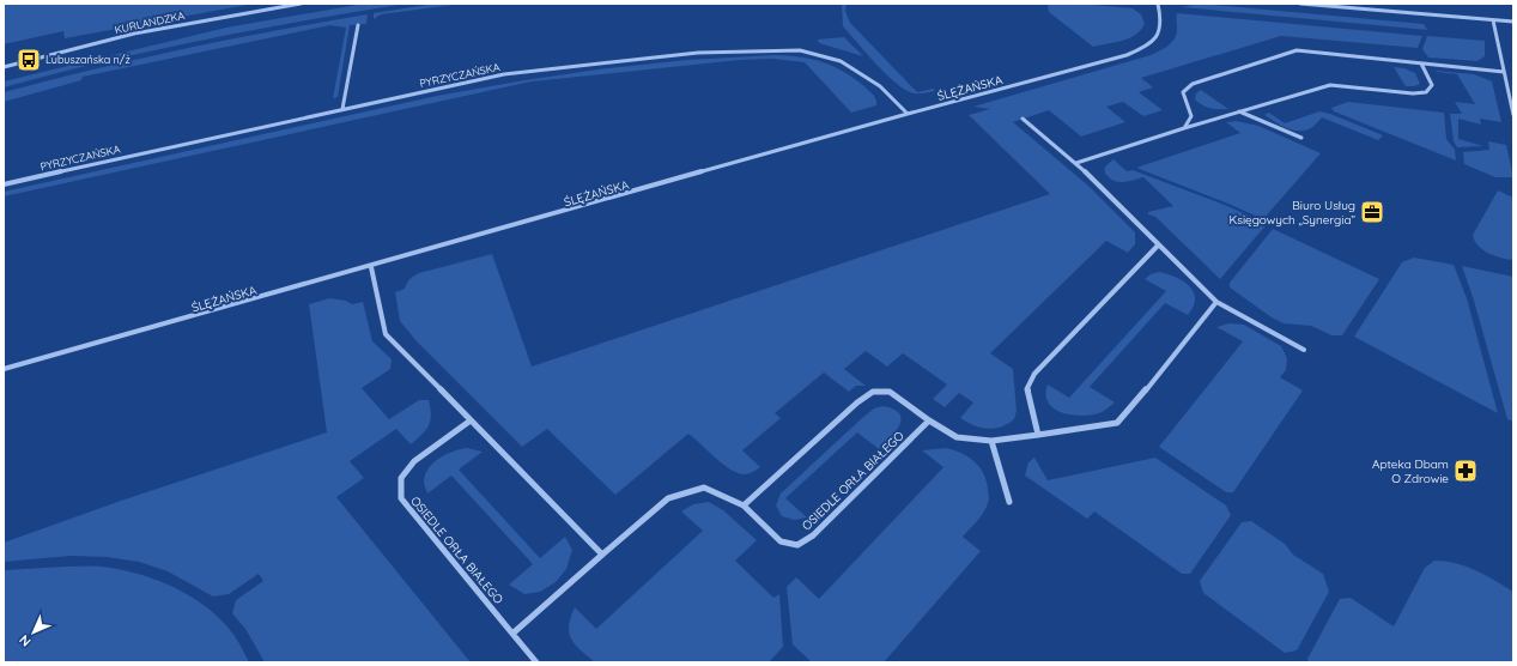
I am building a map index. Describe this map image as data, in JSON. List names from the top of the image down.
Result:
{
  "streets": {
    "street": [
      "KURLANDZKA",
      "PYRZYCZAŃSKA",
      "ŚLĘŻAŃSKA",
      "OSIEDLE ORŁA BIAŁEGO"
    ]
  },
  "crossings": [
    ["PYRZYCZAŃSKA", "ŚLĘŻAŃSKA"]
  ],
  "places": {
    "bus stop": ["Lubuszańska n/ż"],
    "office": ["Biuro Usług Księgowych „Synergia”"],
    "pharmacy": ["Apteka Dbam O Zdrowie"]
  },
  "north": "bottom left"
}
